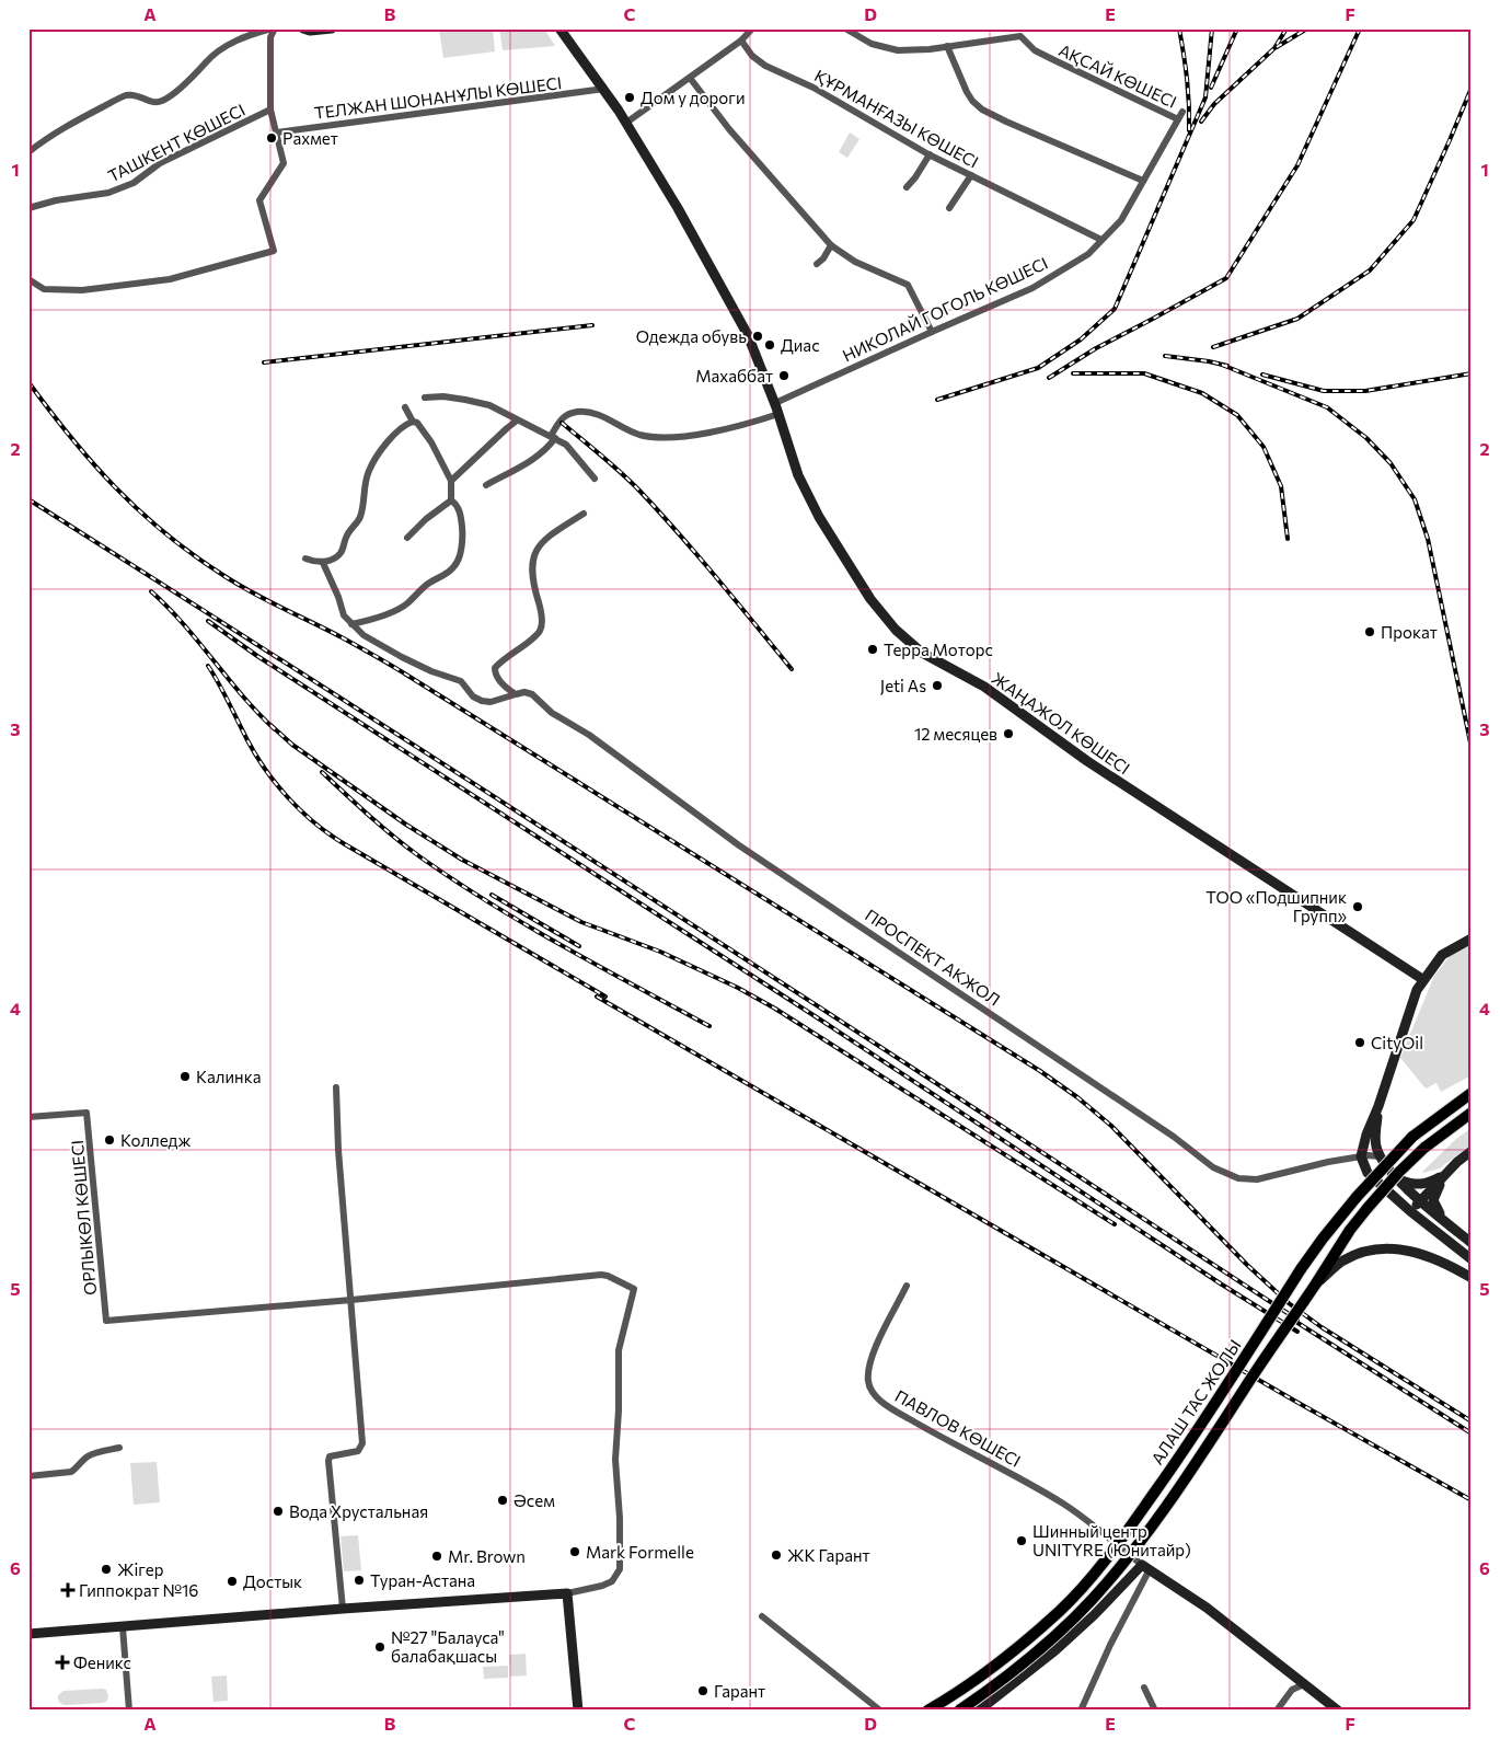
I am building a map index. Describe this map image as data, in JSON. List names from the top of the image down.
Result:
{
  "streets": {
    "main road": ["ЖАҢАЖОЛ КӨШЕСІ", "АЛАШ ТАС ЖОЛЫ"],
    "street": [
      "АҚСАЙ КӨШЕСІ",
      "ТЕЛЖАН ШОНАНҰЛЫ КӨШЕСІ",
      "ҚҰРМАНҒАЗЫ КӨШЕСІ",
      "ТАШКЕНТ КӨШЕСІ",
      "НИКОЛАЙ ГОГОЛЬ КӨШЕСІ",
      "ПРОСПЕКТ АКЖОЛ",
      "ОРЛЫКӨЛ КӨШЕСІ",
      "ПАВЛОВ КӨШЕСІ"
    ]
  },
  "crossings": [
    ["АҚСАЙ КӨШЕСІ", "НИКОЛАЙ ГОГОЛЬ КӨШЕСІ"],
    ["ТЕЛЖАН ШОНАНҰЛЫ КӨШЕСІ", "ТАШКЕНТ КӨШЕСІ"],
    ["ҚҰРМАНҒАЗЫ КӨШЕСІ", "НИКОЛАЙ ГОГОЛЬ КӨШЕСІ"],
    ["НИКОЛАЙ ГОГОЛЬ КӨШЕСІ", "ЖАҢАЖОЛ КӨШЕСІ"]
  ],
  "places": {
    "other": [
      "Дом у дороги",
      "Рахмет",
      "Одежда обувь",
      "Диас",
      "Махаббат",
      "Прокат",
      "Терра Моторс",
      "Jeti As",
      "12 месяцев",
      "ТОО «Подшипник Групп»",
      "CityOil",
      "Калинка",
      "Колледж",
      "Әсем",
      "Вода Хрустальная",
      "Шинный центр UNITYRE (Юнитайр)",
      "Mark Formelle",
      "ЖК Гарант",
      "Mr. Brown",
      "Жiгер",
      "Туран-Астана",
      "Достык",
      "№27 \"Балауса\" балабақшасы",
      "Гарант"
    ],
    "health": ["Гиппократ №16", "Феникс"]
  },
  "grid": {
    "columns": [
      "A",
      "B",
      "C",
      "D",
      "E",
      "F"
    ],
    "rows": [
      "1",
      "2",
      "3",
      "4",
      "5",
      "6"
    ]
  }
}
